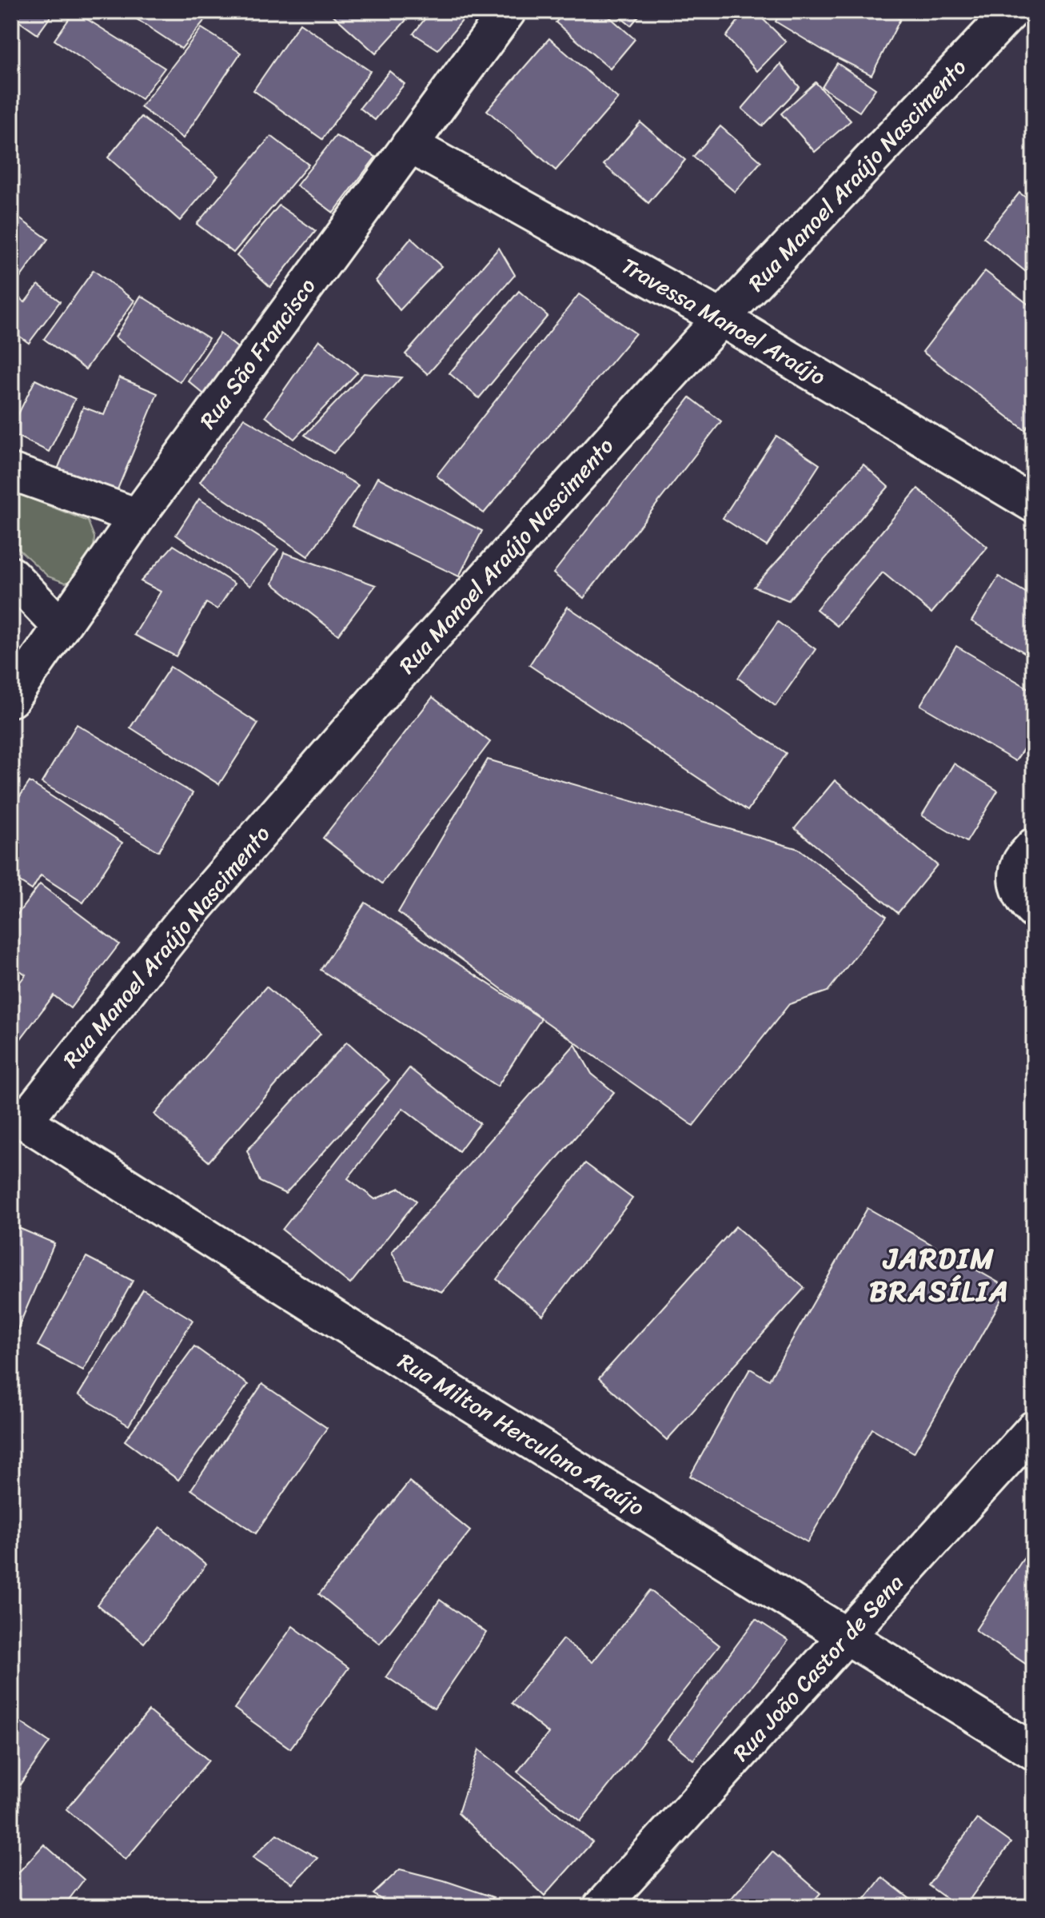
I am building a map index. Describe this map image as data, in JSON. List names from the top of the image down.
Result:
{
  "streets": {
    "street": [
      "Rua Manoel Araújo Nascimento",
      "Travessa Manoel Araújo",
      "Rua São Francisco",
      "Rua Milton Herculano Araújo",
      "Rua João Castor de Sena"
    ]
  },
  "crossings": [
    ["Rua Manoel Araújo Nascimento", "Travessa Manoel Araújo"],
    ["Rua Manoel Araújo Nascimento", "Rua Milton Herculano Araújo"],
    ["Travessa Manoel Araújo", "Rua São Francisco"],
    ["Rua Milton Herculano Araújo", "Rua João Castor de Sena"]
  ],
  "districts": ["JARDIM BRASÍLIA"]
}
